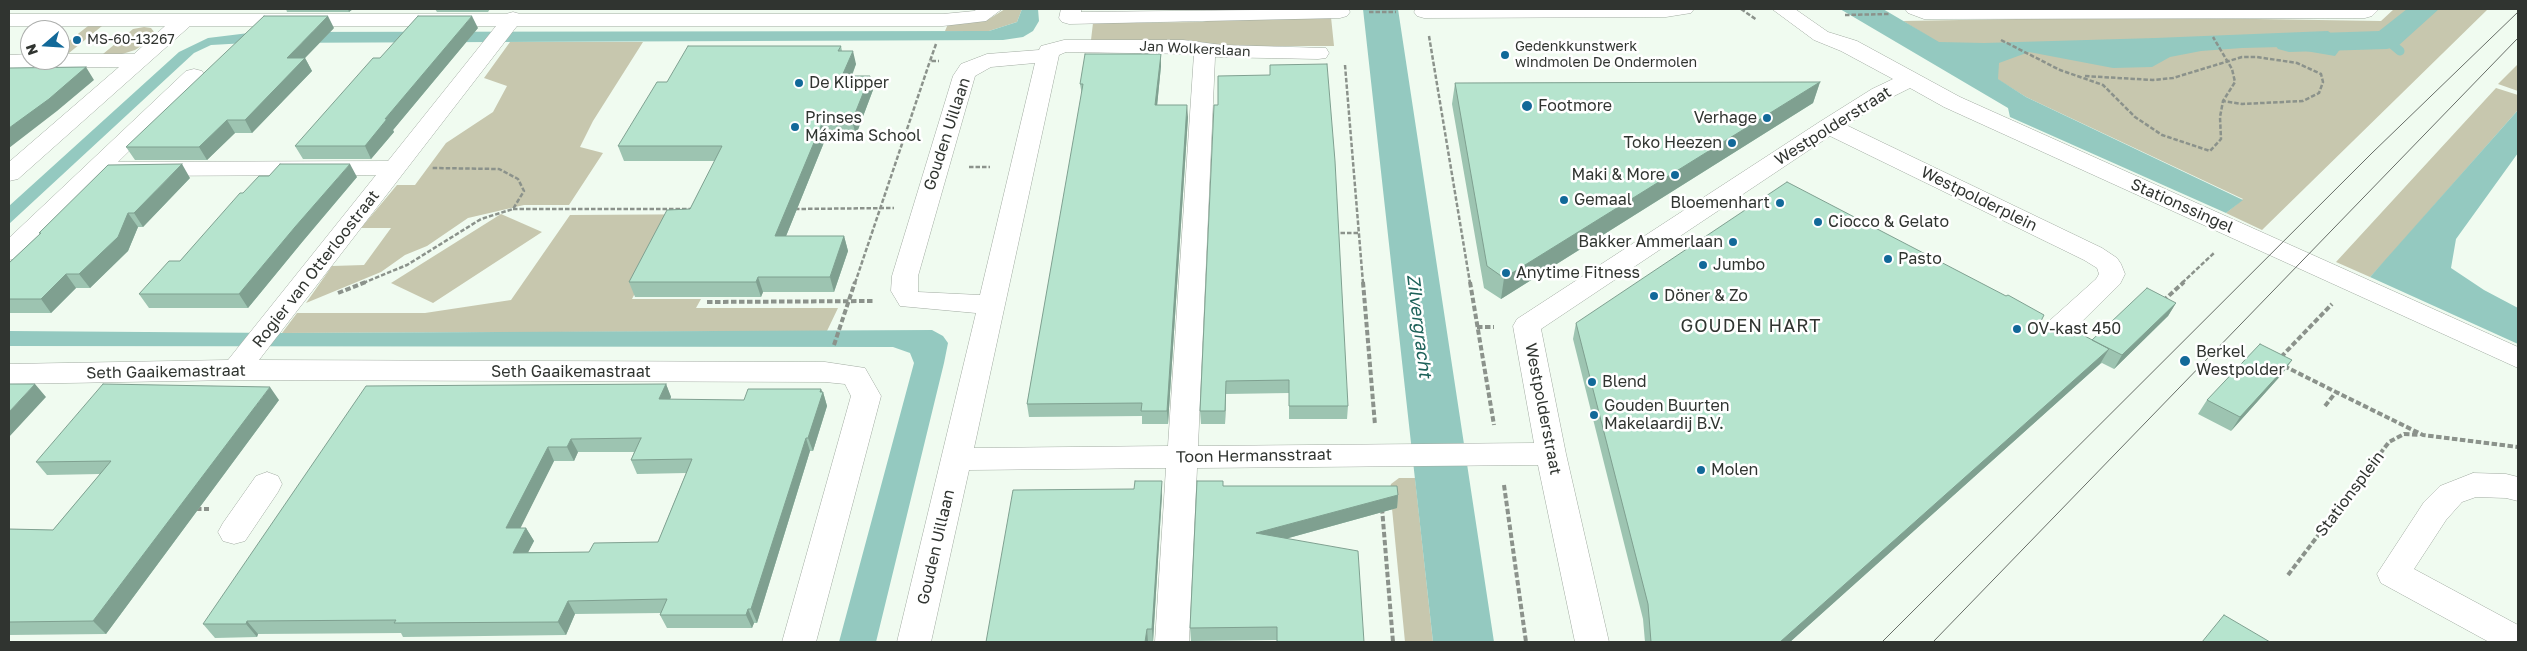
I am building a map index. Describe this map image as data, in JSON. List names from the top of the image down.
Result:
{
  "streets": {
    "street": [
      "Jan Wolkerslaan",
      "Westpolderstraat",
      "Gouden Uillaan",
      "Westpolderplein",
      "Stationssingel",
      "Rogier van Otterloostraat",
      "Seth Gaaikemastraat",
      "Toon Hermansstraat"
    ],
    "path": ["Stationsplein"]
  },
  "crossings": [
    ["Jan Wolkerslaan", "Gouden Uillaan"],
    ["Westpolderstraat", "Westpolderplein"],
    ["Westpolderstraat", "Stationssingel"],
    ["Westpolderstraat", "Toon Hermansstraat"],
    ["Gouden Uillaan", "Toon Hermansstraat"],
    ["Rogier van Otterloostraat", "Seth Gaaikemastraat"]
  ],
  "districts": ["GOUDEN HART"],
  "water": ["Zilvergracht"],
  "places": [
    "MS-60-13267",
    "Gedenkkunstwerk windmolen De Ondermolen",
    "De Klipper",
    "Footmore",
    "Verhage",
    "Prinses Máxima School",
    "Toko Heezen",
    "Maki & More",
    "Gemaal",
    "Bloemenhart",
    "Ciocco & Gelato",
    "Bakker Ammerlaan",
    "Pasto",
    "Jumbo",
    "Anytime Fitness",
    "Döner & Zo",
    "OV-kast 450",
    "Berkel Westpolder",
    "Blend",
    "Gouden Buurten Makelaardij B.V.",
    "Molen"
  ],
  "north": "left"
}
